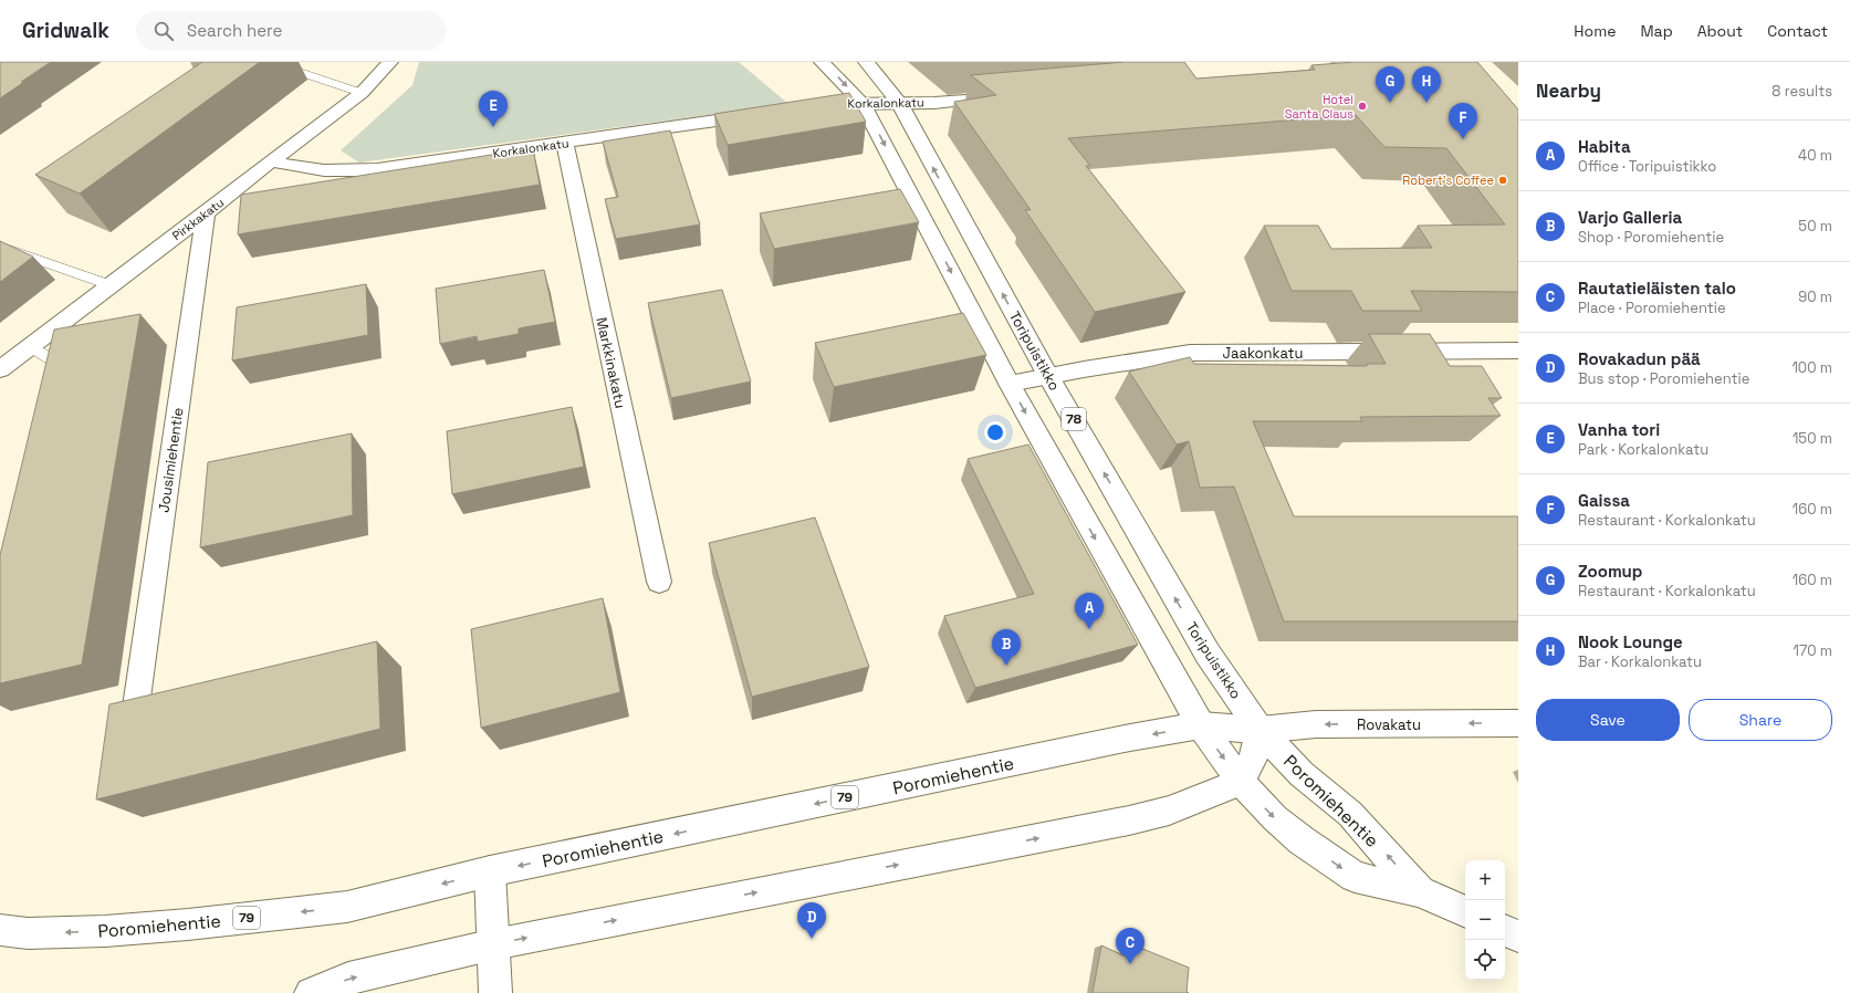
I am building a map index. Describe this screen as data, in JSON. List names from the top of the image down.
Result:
{
  "streets": {
    "main road": [
      "Korkalonkatu",
      "Pirkkakatu",
      "Toripuistikko",
      "Jaakonkatu",
      "Markkinakatu",
      "78",
      "Jousimiehentie",
      "Rovakatu",
      "Poromiehentie",
      "79"
    ]
  },
  "crossings": [
    ["Korkalonkatu", "Pirkkakatu"],
    ["Korkalonkatu", "Toripuistikko"],
    ["Korkalonkatu", "Markkinakatu"],
    ["Pirkkakatu", "Jousimiehentie"],
    ["Toripuistikko", "Jaakonkatu"],
    ["Toripuistikko", "Rovakatu"],
    ["Toripuistikko", "Poromiehentie"],
    ["Rovakatu", "Poromiehentie"]
  ],
  "one_way": ["Rovakatu"],
  "places": ["Hotel Santa Claus", "Robert's Coffee"],
  "page": {
    "header": "Gridwalk",
    "search": "Search here",
    "nav": [
      "Home",
      "Map",
      "About",
      "Contact"
    ],
    "heading": ["Nearby", "8 results"],
    "pins": [
      "G",
      "H",
      "E",
      "F",
      "A",
      "B",
      "D",
      "C"
    ],
    "list": [
      {
        "mark": "A",
        "name": "Habita",
        "note": "Office · Toripuistikko",
        "value": "40 m"
      },
      {
        "mark": "B",
        "name": "Varjo Galleria",
        "note": "Shop · Poromiehentie",
        "value": "50 m"
      },
      {
        "mark": "C",
        "name": "Rautatieläisten talo",
        "note": "Place · Poromiehentie",
        "value": "90 m"
      },
      {
        "mark": "D",
        "name": "Rovakadun pää",
        "note": "Bus stop · Poromiehentie",
        "value": "100 m"
      },
      {
        "mark": "E",
        "name": "Vanha tori",
        "note": "Park · Korkalonkatu",
        "value": "150 m"
      },
      {
        "mark": "F",
        "name": "Gaissa",
        "note": "Restaurant · Korkalonkatu",
        "value": "160 m"
      },
      {
        "mark": "G",
        "name": "Zoomup",
        "note": "Restaurant · Korkalonkatu",
        "value": "160 m"
      },
      {
        "mark": "H",
        "name": "Nook Lounge",
        "note": "Bar · Korkalonkatu",
        "value": "170 m"
      }
    ],
    "buttons": ["Save", "Share"],
    "map_buttons": ["+", "−"]
  }
}
